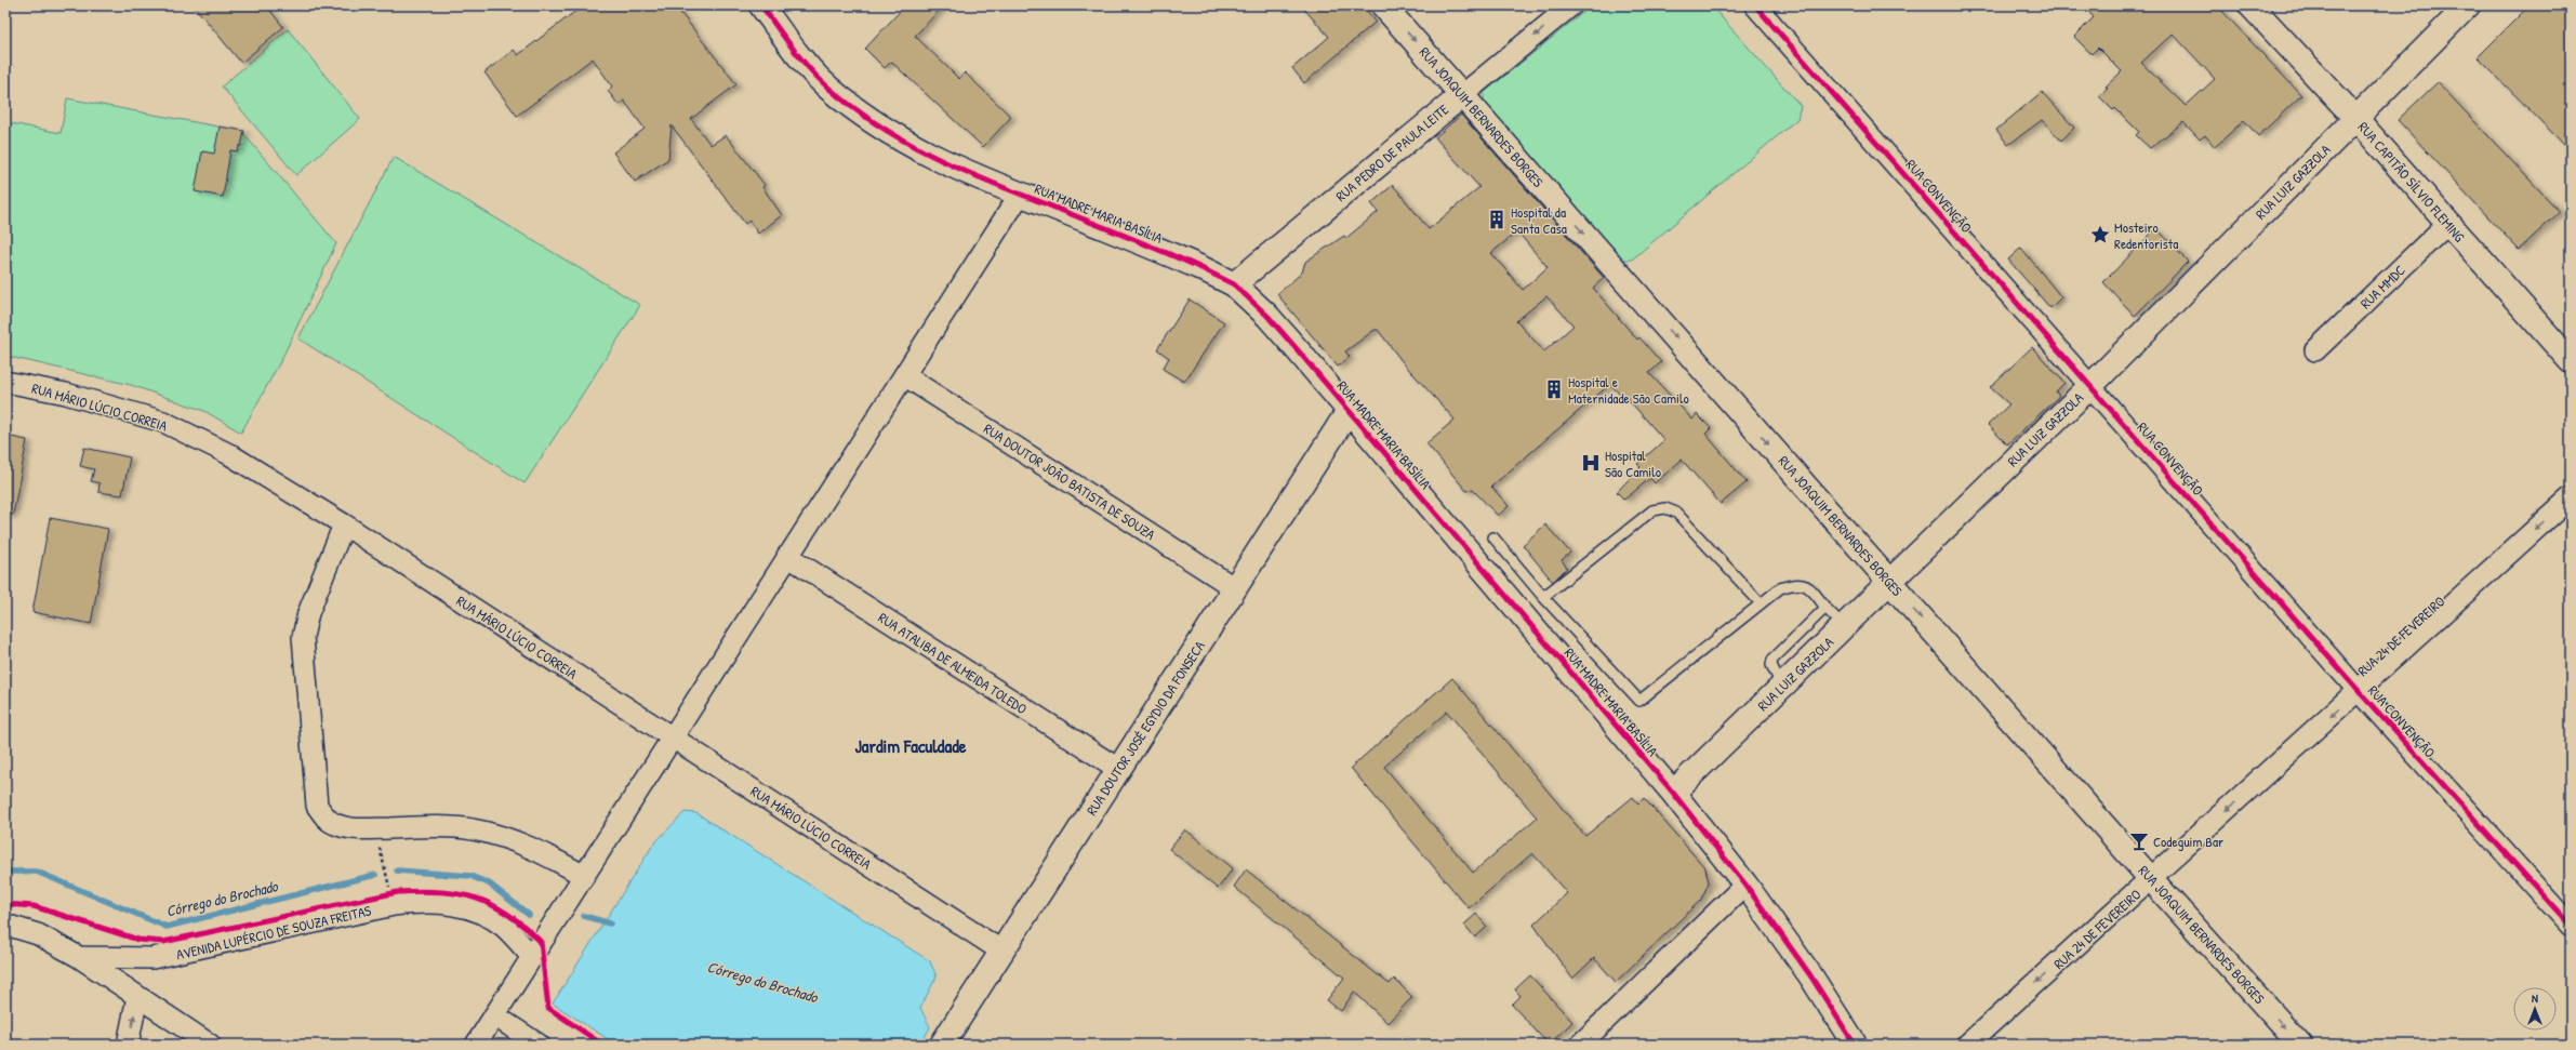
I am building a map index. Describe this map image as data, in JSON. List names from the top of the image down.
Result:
{
  "streets": {
    "street": [
      "RUA JOAQUIM BERNARDES BORGES",
      "RUA PEDRO DE PAULA LEITE",
      "RUA LUIZ GAZZOLA",
      "RUA CAPITÃO SÍLVIO FLEMING",
      "RUA CONVENÇÃO",
      "RUA MADRE MARIA BASÍLIA",
      "RUA MMDC",
      "RUA MÁRIO LÚCIO CORREIA",
      "RUA DOUTOR JOÃO BATISTA DE SOUZA",
      "RUA 24 DE FEVEREIRO",
      "RUA ATALIBA DE ALMEIDA TOLEDO",
      "RUA DOUTOR JOSÉ EGYDIO DA FONSECA",
      "AVENIDA LUPÉRCIO DE SOUZA FREITAS"
    ]
  },
  "crossings": [
    ["RUA JOAQUIM BERNARDES BORGES", "RUA PEDRO DE PAULA LEITE"],
    ["RUA JOAQUIM BERNARDES BORGES", "RUA LUIZ GAZZOLA"],
    ["RUA JOAQUIM BERNARDES BORGES", "RUA 24 DE FEVEREIRO"],
    ["RUA PEDRO DE PAULA LEITE", "RUA MADRE MARIA BASÍLIA"],
    ["RUA LUIZ GAZZOLA", "RUA CAPITÃO SÍLVIO FLEMING"],
    ["RUA LUIZ GAZZOLA", "RUA CONVENÇÃO"],
    ["RUA LUIZ GAZZOLA", "RUA MADRE MARIA BASÍLIA"],
    ["RUA CAPITÃO SÍLVIO FLEMING", "RUA MMDC"],
    ["RUA CONVENÇÃO", "RUA 24 DE FEVEREIRO"],
    ["RUA MADRE MARIA BASÍLIA", "RUA DOUTOR JOSÉ EGYDIO DA FONSECA"],
    ["RUA MÁRIO LÚCIO CORREIA", "RUA DOUTOR JOSÉ EGYDIO DA FONSECA"],
    ["RUA DOUTOR JOÃO BATISTA DE SOUZA", "RUA DOUTOR JOSÉ EGYDIO DA FONSECA"],
    ["RUA ATALIBA DE ALMEIDA TOLEDO", "RUA DOUTOR JOSÉ EGYDIO DA FONSECA"]
  ],
  "one_way": ["RUA JOAQUIM BERNARDES BORGES", "RUA 24 DE FEVEREIRO"],
  "districts": ["Jardim Faculdade"],
  "water": ["Córrego do Brochado"],
  "places": {
    "building": ["Hospital da Santa Casa", "Hospital e Maternidade São Camilo"],
    "place": ["Mosteiro Redentorista"],
    "hospital": ["Hospital São Camilo"],
    "bar": ["Codeguim Bar"]
  },
  "north": "top"
}
